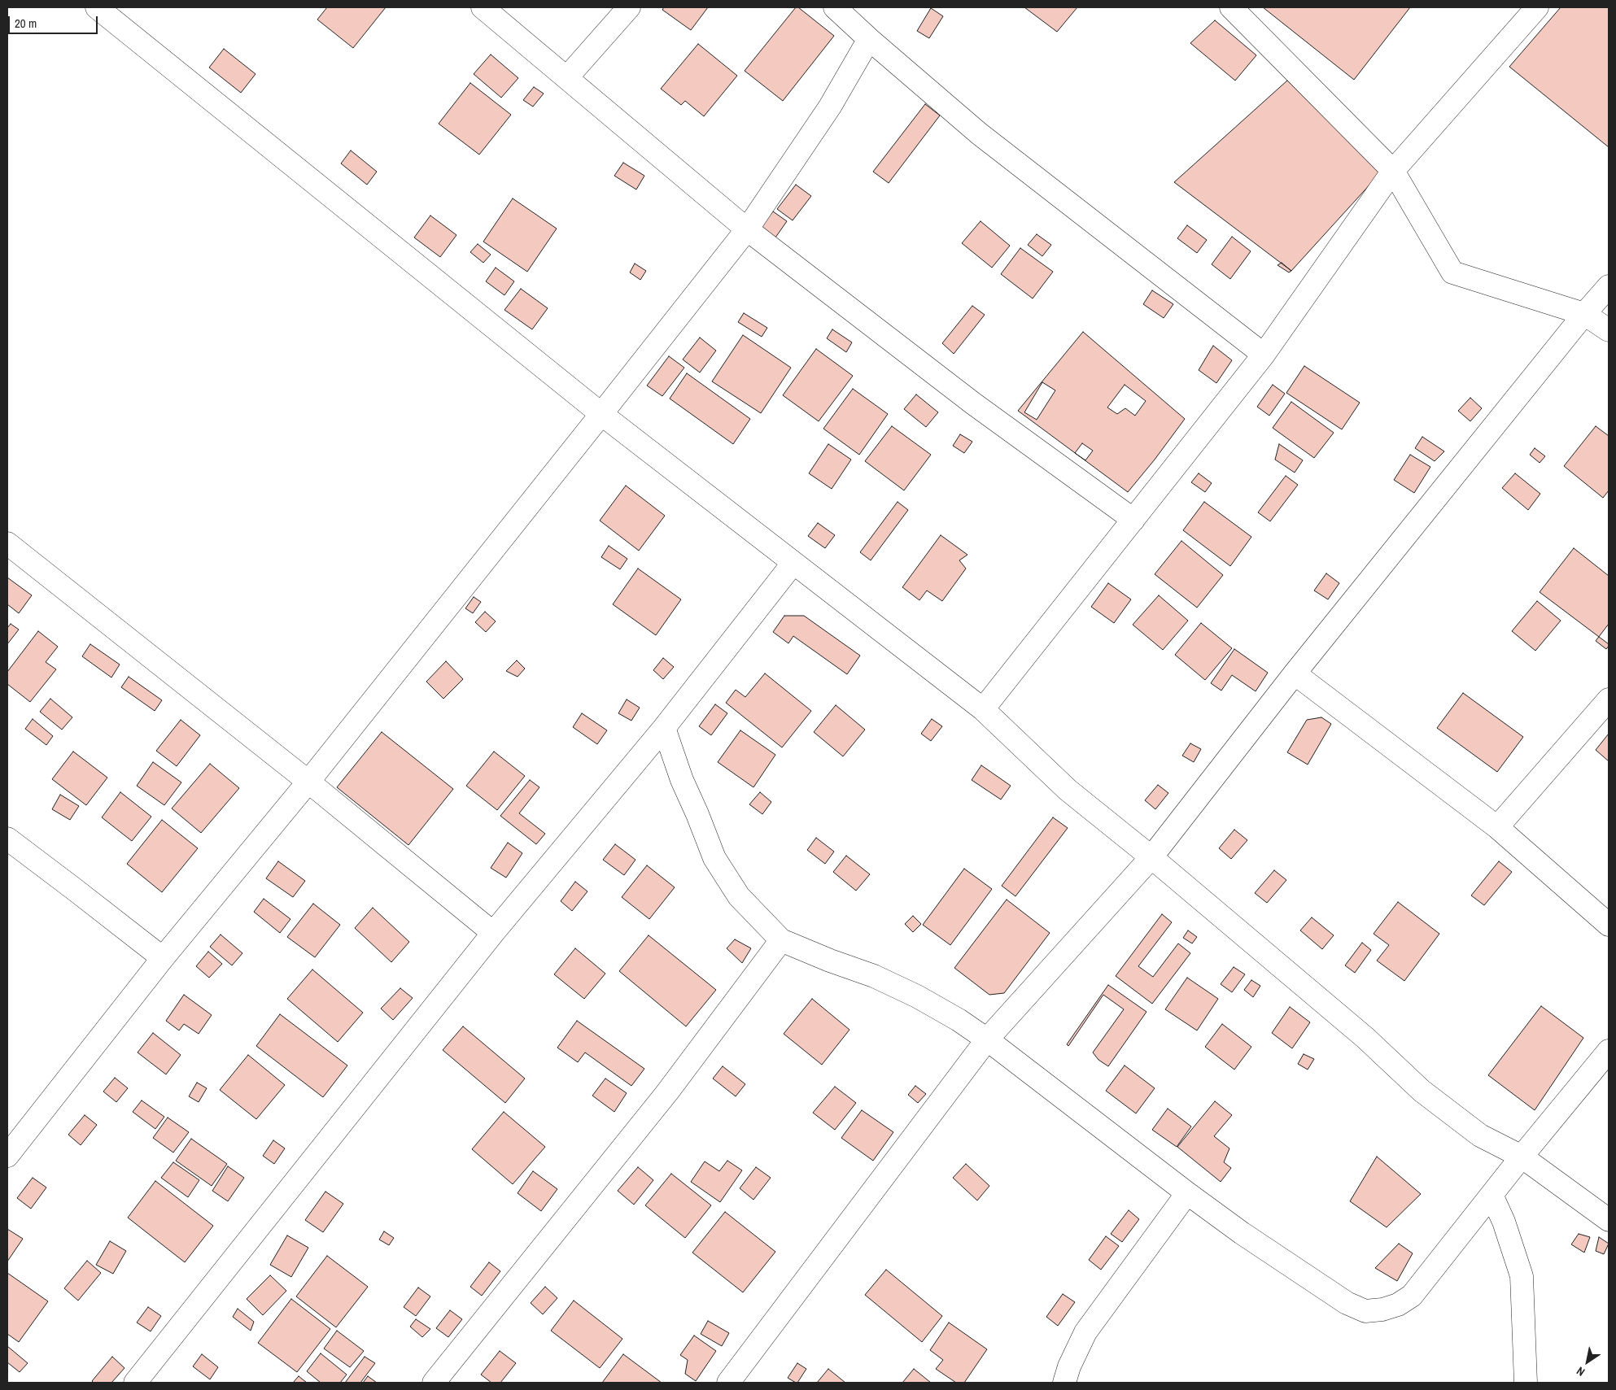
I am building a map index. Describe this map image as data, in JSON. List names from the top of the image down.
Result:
{
  "scale_bar": "20 m",
  "north": "bottom left"
}
